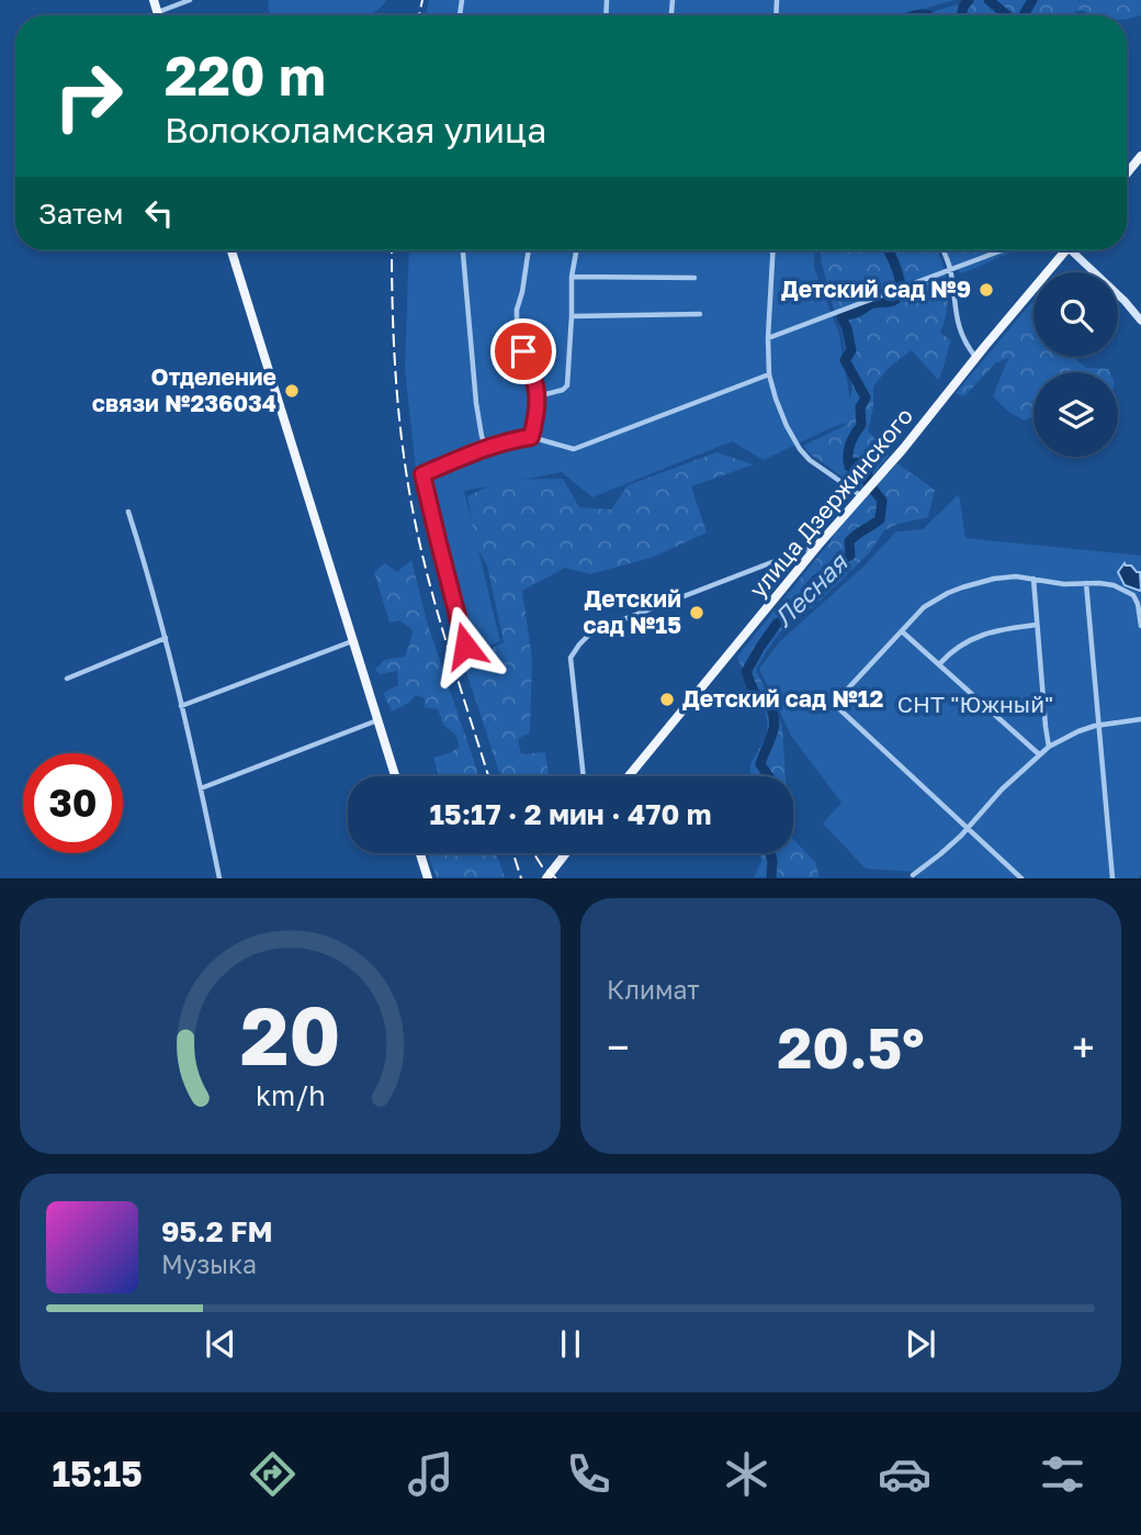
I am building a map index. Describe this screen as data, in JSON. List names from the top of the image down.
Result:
{
  "streets": {
    "main road": ["улица Дзержинского"]
  },
  "water": ["Лесная"],
  "parks": ["СНТ \"Южный\""],
  "places": [
    "Детский сад №9",
    "Отделение связи №236034",
    "Детский сад №15",
    "Детский сад №12"
  ],
  "page": {
    "turn": ["220 m", "Волоколамская улица"],
    "then": "Затем",
    "limit": "30",
    "trip": "15:17 · 2 мин · 470 m",
    "tile": "Климат",
    "heat": ["−", "20.5°", "+"],
    "song": ["95.2 FM", "Музыка"],
    "tabs": "15:15",
    "gauge": ["20", "km/h"]
  }
}
